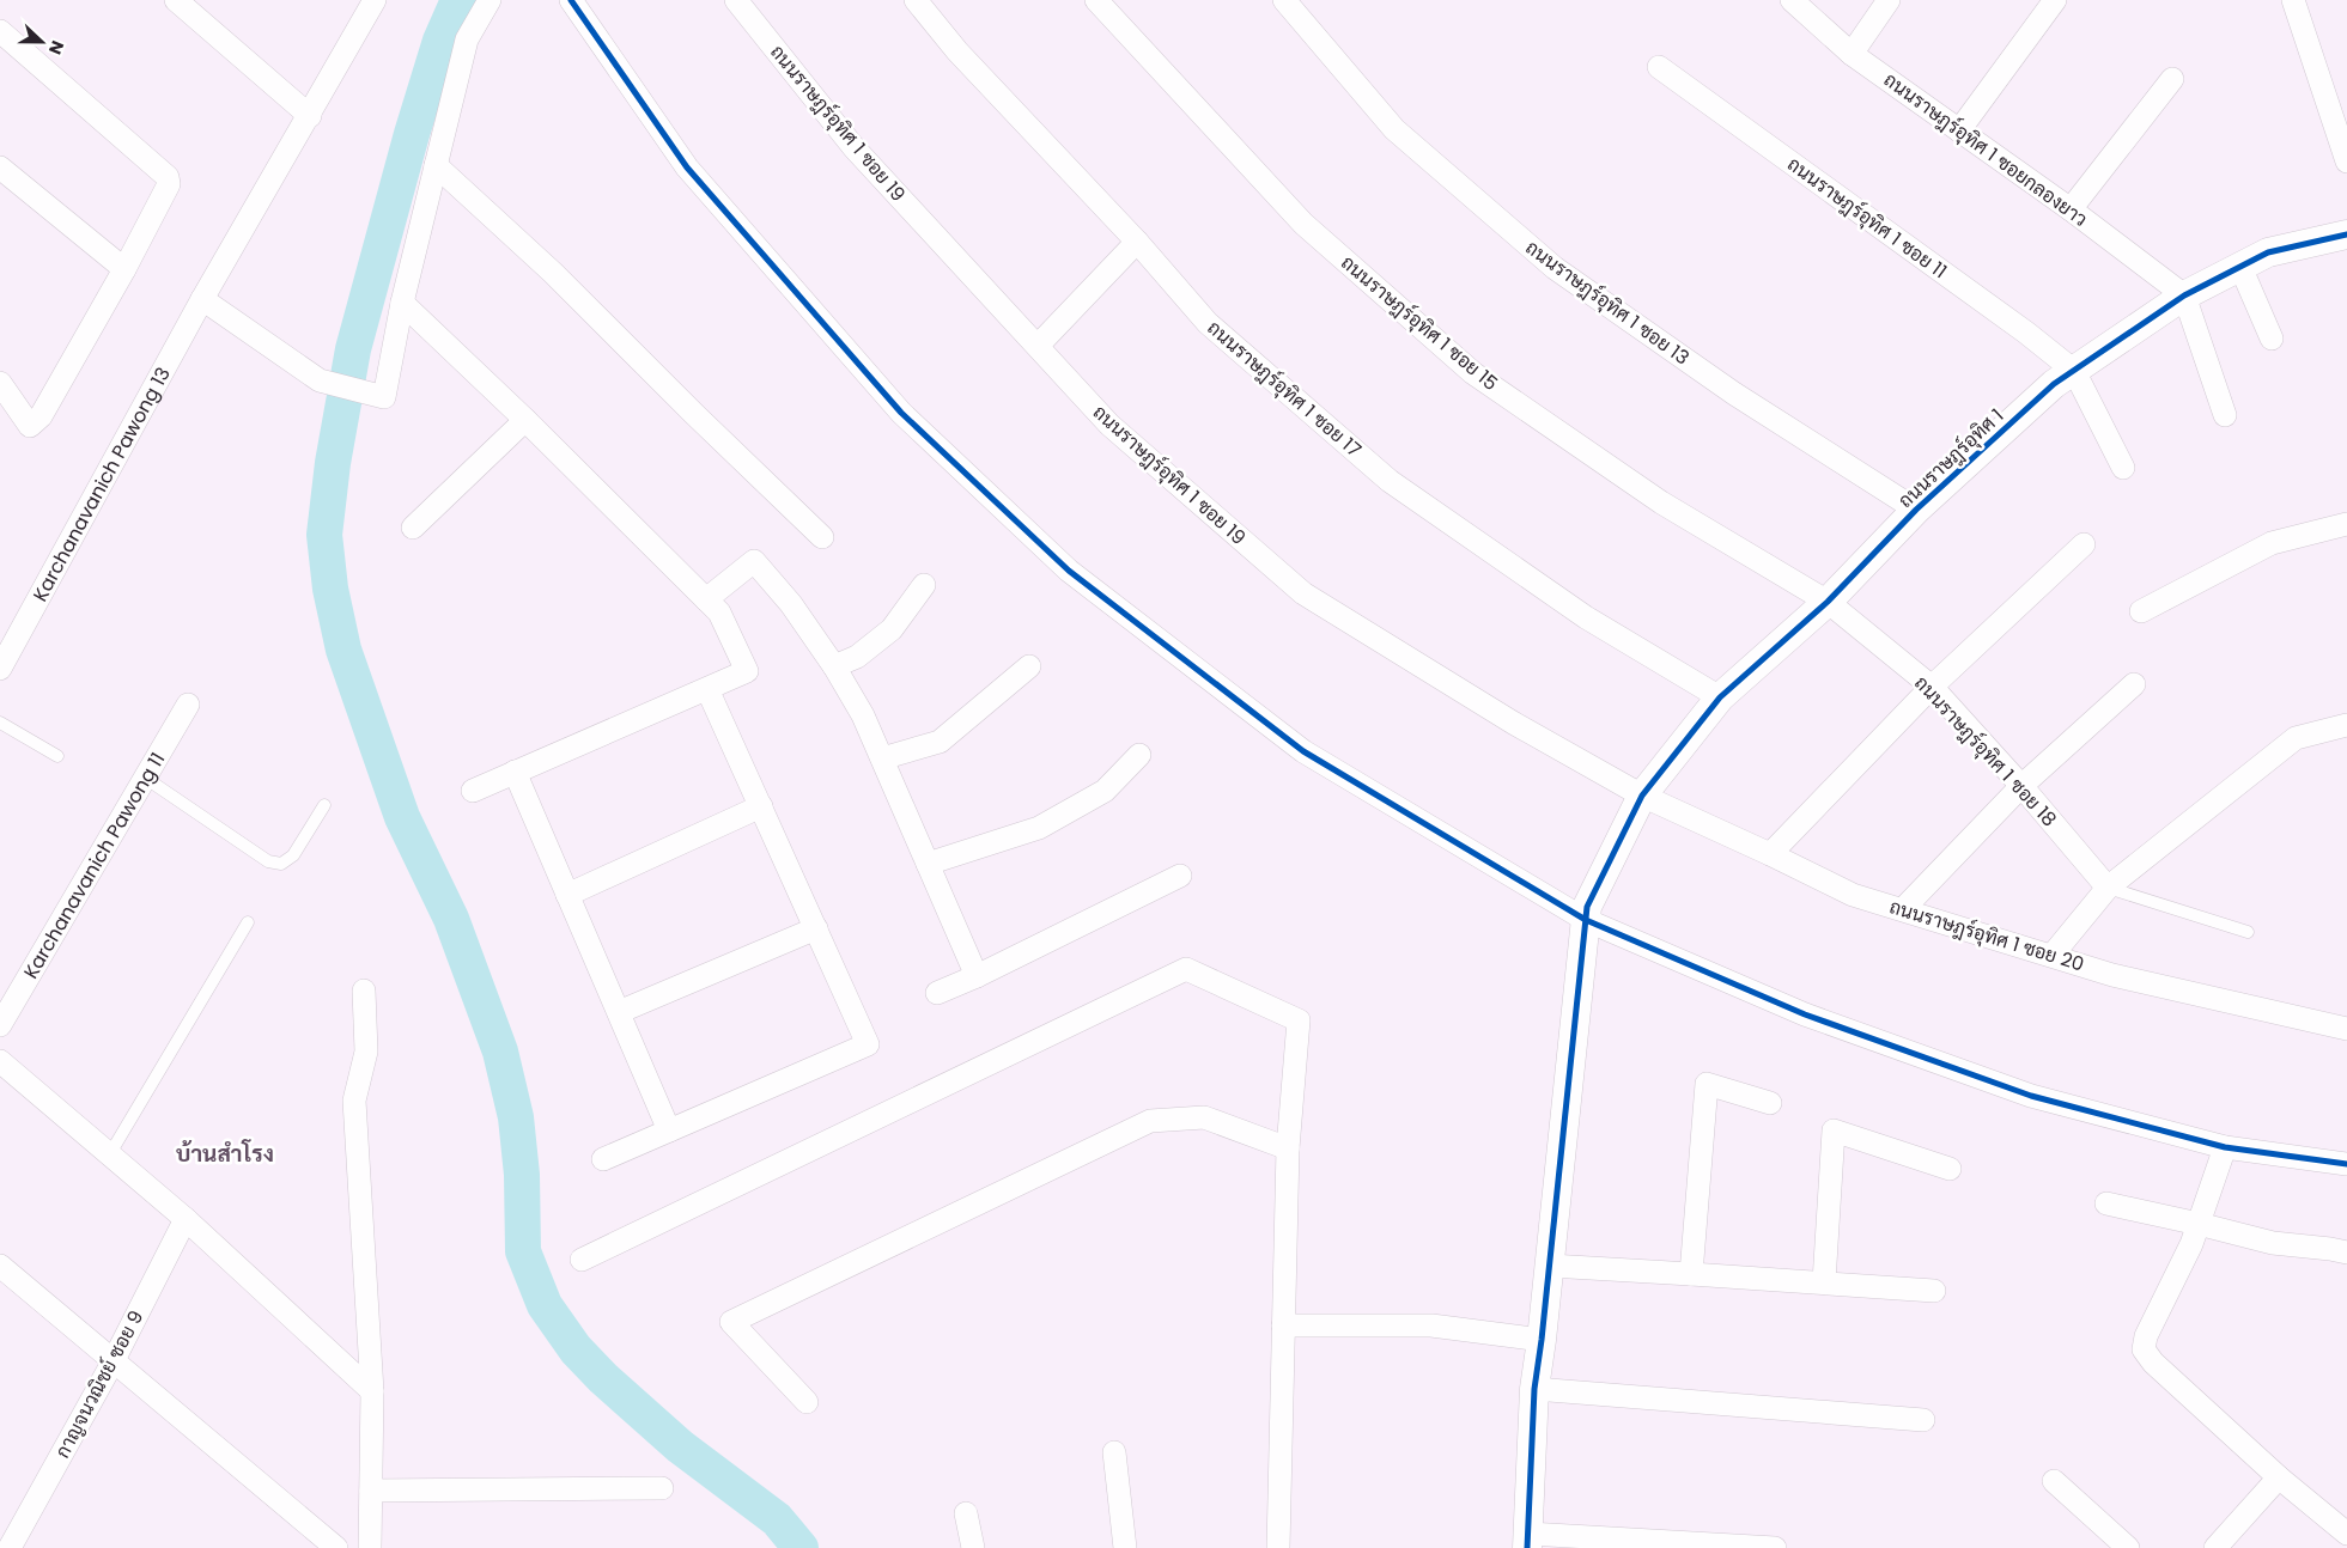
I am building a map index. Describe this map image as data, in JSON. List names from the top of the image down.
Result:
{
  "streets": {
    "street": [
      "ถนนราษฎร์อุทิศ 1 ซอย 19",
      "ถนนราษฎร์อุทิศ 1 ซอยกลองยาว",
      "ถนนราษฎร์อุทิศ 1 ซอย 11",
      "ถนนราษฎร์อุทิศ 1 ซอย 13",
      "ถนนราษฎร์อุทิศ 1 ซอย 15",
      "ถนนราษฎร์อุทิศ 1 ซอย 17",
      "ถนนราษฎร์อุทิศ 1",
      "Karchanavanich Pawong 13",
      "ถนนราษฎร์อุทิศ 1 ซอย 18",
      "Karchanavanich Pawong 11",
      "ถนนราษฎร์อุทิศ 1 ซอย 20",
      "กาญจนวณิชย์ ซอย 9"
    ]
  },
  "crossings": [
    ["ถนนราษฎร์อุทิศ 1 ซอย 19", "ถนนราษฎร์อุทิศ 1"],
    ["ถนนราษฎร์อุทิศ 1 ซอย 19", "ถนนราษฎร์อุทิศ 1 ซอย 20"],
    ["ถนนราษฎร์อุทิศ 1 ซอยกลองยาว", "ถนนราษฎร์อุทิศ 1"],
    ["ถนนราษฎร์อุทิศ 1 ซอย 11", "ถนนราษฎร์อุทิศ 1"],
    ["ถนนราษฎร์อุทิศ 1 ซอย 13", "ถนนราษฎร์อุทิศ 1"],
    ["ถนนราษฎร์อุทิศ 1 ซอย 15", "ถนนราษฎร์อุทิศ 1"],
    ["ถนนราษฎร์อุทิศ 1 ซอย 15", "ถนนราษฎร์อุทิศ 1 ซอย 18"],
    ["ถนนราษฎร์อุทิศ 1 ซอย 17", "ถนนราษฎร์อุทิศ 1"],
    ["ถนนราษฎร์อุทิศ 1", "ถนนราษฎร์อุทิศ 1 ซอย 18"],
    ["ถนนราษฎร์อุทิศ 1", "ถนนราษฎร์อุทิศ 1 ซอย 20"]
  ],
  "districts": ["บ้านสำโรง"],
  "north": "right"
}
